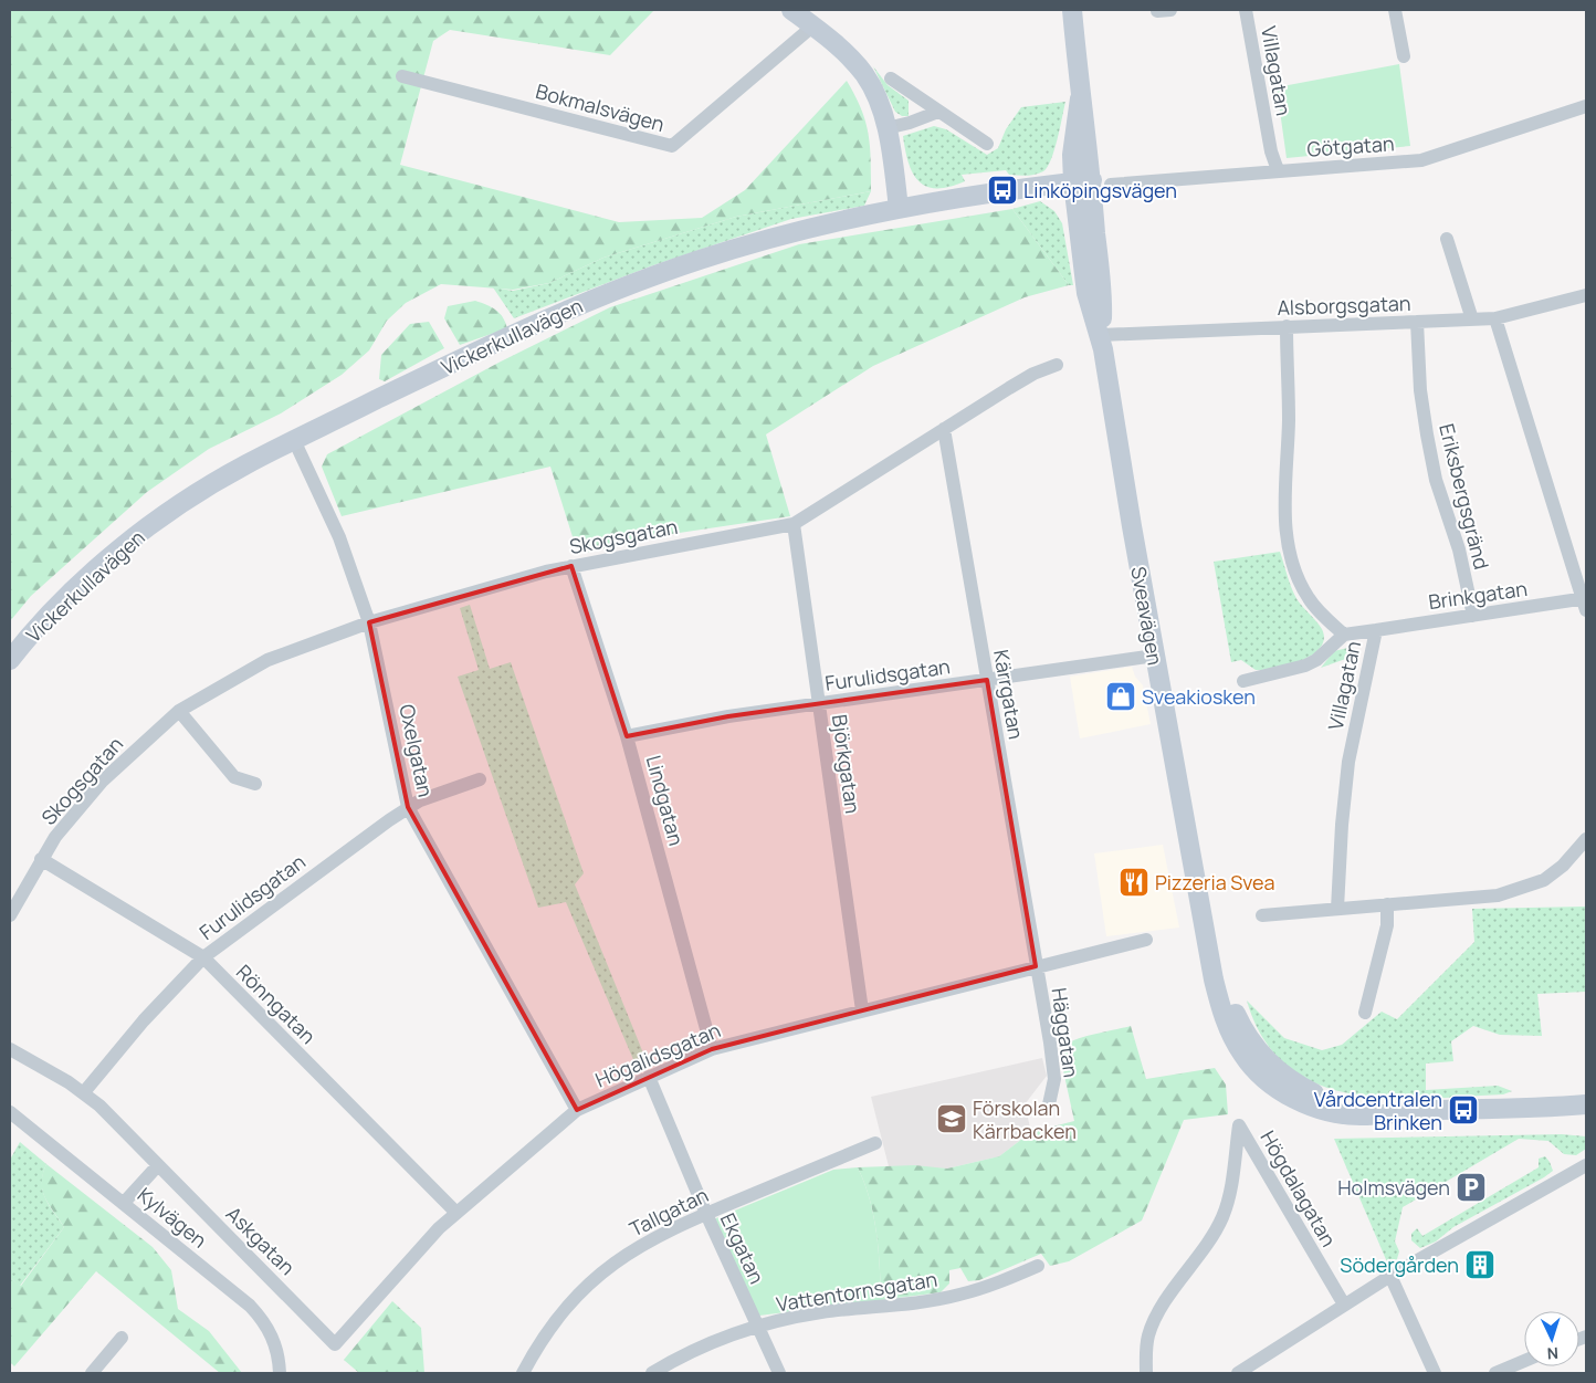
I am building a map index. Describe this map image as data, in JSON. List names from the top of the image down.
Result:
{
  "streets": {
    "main road": ["Vickerkullavägen", "Sveavägen"],
    "street": [
      "Villagatan",
      "Bokmalsvägen",
      "Götgatan",
      "Alsborgsgatan",
      "Eriksbergsgränd",
      "Skogsgatan",
      "Brinkgatan",
      "Furulidsgatan",
      "Kärrgatan",
      "Oxelgatan",
      "Björkgatan",
      "Lindgatan",
      "Rönngatan",
      "Häggatan",
      "Högalidsgatan",
      "Högdalagatan",
      "Tallgatan",
      "Kylvägen",
      "Askgatan",
      "Ekgatan",
      "Vattentornsgatan"
    ]
  },
  "crossings": [
    ["Villagatan", "Götgatan"],
    ["Villagatan", "Alsborgsgatan"],
    ["Villagatan", "Brinkgatan"],
    ["Alsborgsgatan", "Eriksbergsgränd"],
    ["Alsborgsgatan", "Sveavägen"],
    ["Vickerkullavägen", "Sveavägen"],
    ["Vickerkullavägen", "Oxelgatan"],
    ["Eriksbergsgränd", "Brinkgatan"],
    ["Skogsgatan", "Kärrgatan"],
    ["Skogsgatan", "Oxelgatan"],
    ["Skogsgatan", "Björkgatan"],
    ["Skogsgatan", "Lindgatan"],
    ["Skogsgatan", "Rönngatan"],
    ["Sveavägen", "Furulidsgatan"],
    ["Furulidsgatan", "Kärrgatan"],
    ["Furulidsgatan", "Oxelgatan"],
    ["Furulidsgatan", "Björkgatan"],
    ["Furulidsgatan", "Lindgatan"],
    ["Furulidsgatan", "Rönngatan"],
    ["Furulidsgatan", "Askgatan"],
    ["Kärrgatan", "Häggatan"],
    ["Kärrgatan", "Högalidsgatan"],
    ["Oxelgatan", "Högalidsgatan"],
    ["Björkgatan", "Högalidsgatan"],
    ["Lindgatan", "Högalidsgatan"],
    ["Rönngatan", "Högalidsgatan"],
    ["Häggatan", "Högalidsgatan"],
    ["Högalidsgatan", "Askgatan"],
    ["Högalidsgatan", "Ekgatan"],
    ["Tallgatan", "Ekgatan"],
    ["Ekgatan", "Vattentornsgatan"]
  ],
  "places": {
    "bus stop": ["Linköpingsvägen", "Vårdcentralen Brinken"],
    "shop": ["Sveakiosken"],
    "restaurant": ["Pizzeria Svea"],
    "school or university": ["Förskolan Kärrbacken"],
    "parking": ["Holmsvägen"],
    "building": ["Södergården"]
  },
  "north": "bottom"
}
